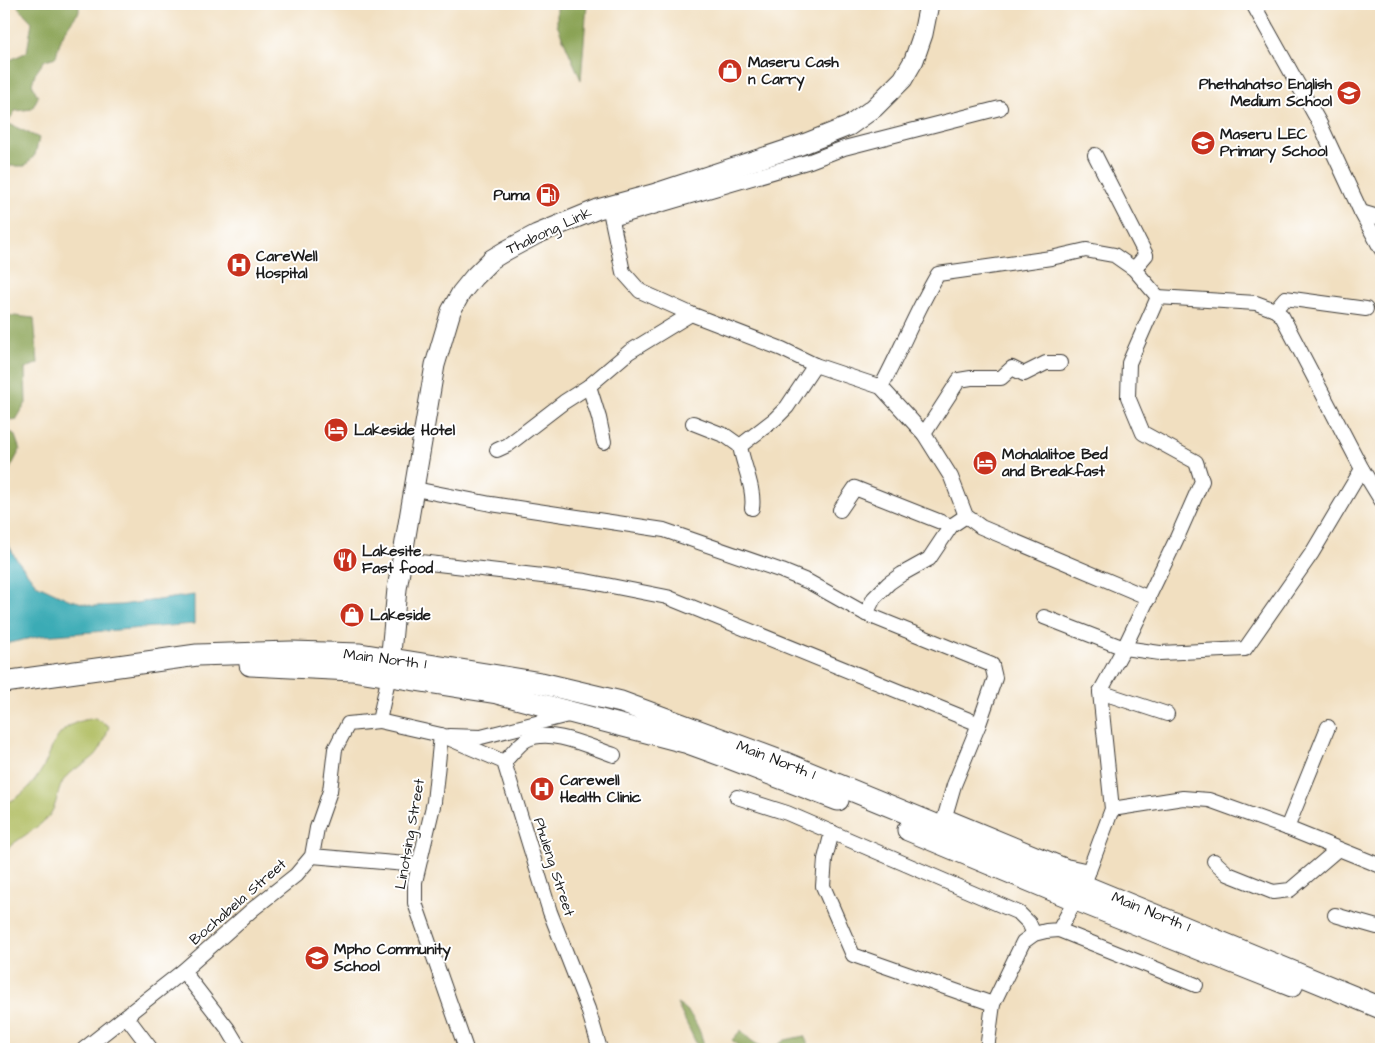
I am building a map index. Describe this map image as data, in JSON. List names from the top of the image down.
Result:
{
  "streets": {
    "main road": ["Thabong Link", "Main North 1"],
    "street": ["Linotsing Street", "Phuleng Street", "Bochabela Street"]
  },
  "crossings": [
    ["Thabong Link", "Main North 1"]
  ],
  "places": {
    "shop": ["Maseru Cash n Carry", "Lakeside"],
    "school or university": ["Phethahatso English Medium School", "Maseru LEC Primary School", "Mpho Community School"],
    "fuel station": ["Puma"],
    "hospital": ["CareWell Hospital", "Carewell Health Clinic"],
    "hotel": ["Lakeside Hotel", "Mohalalitoe Bed and Breakfast"],
    "restaurant": ["Lakesite Fast food"]
  }
}
